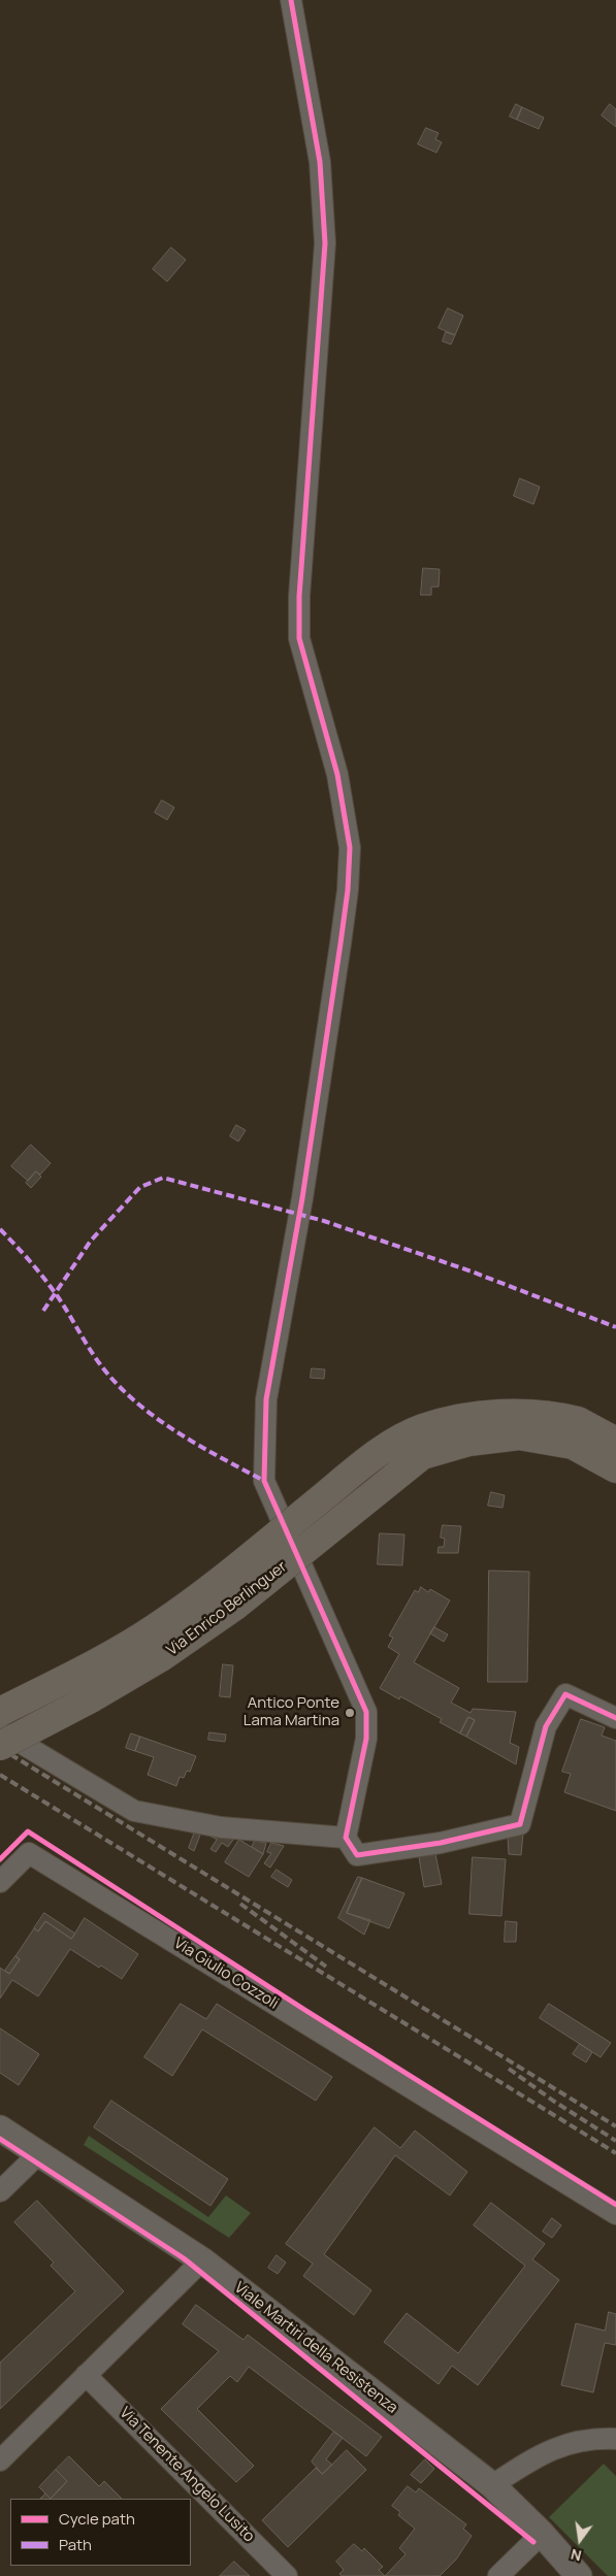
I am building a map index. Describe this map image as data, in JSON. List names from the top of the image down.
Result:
{
  "streets": {
    "main road": ["Via Enrico Berlinguer"],
    "street": ["Via Giulio Cozzoli", "Viale Martiri della Resistenza", "Via Tenente Angelo Lusito"]
  },
  "places": ["Antico Ponte Lama Martina"],
  "legend": ["Cycle path", "Path"],
  "north": "bottom"
}
